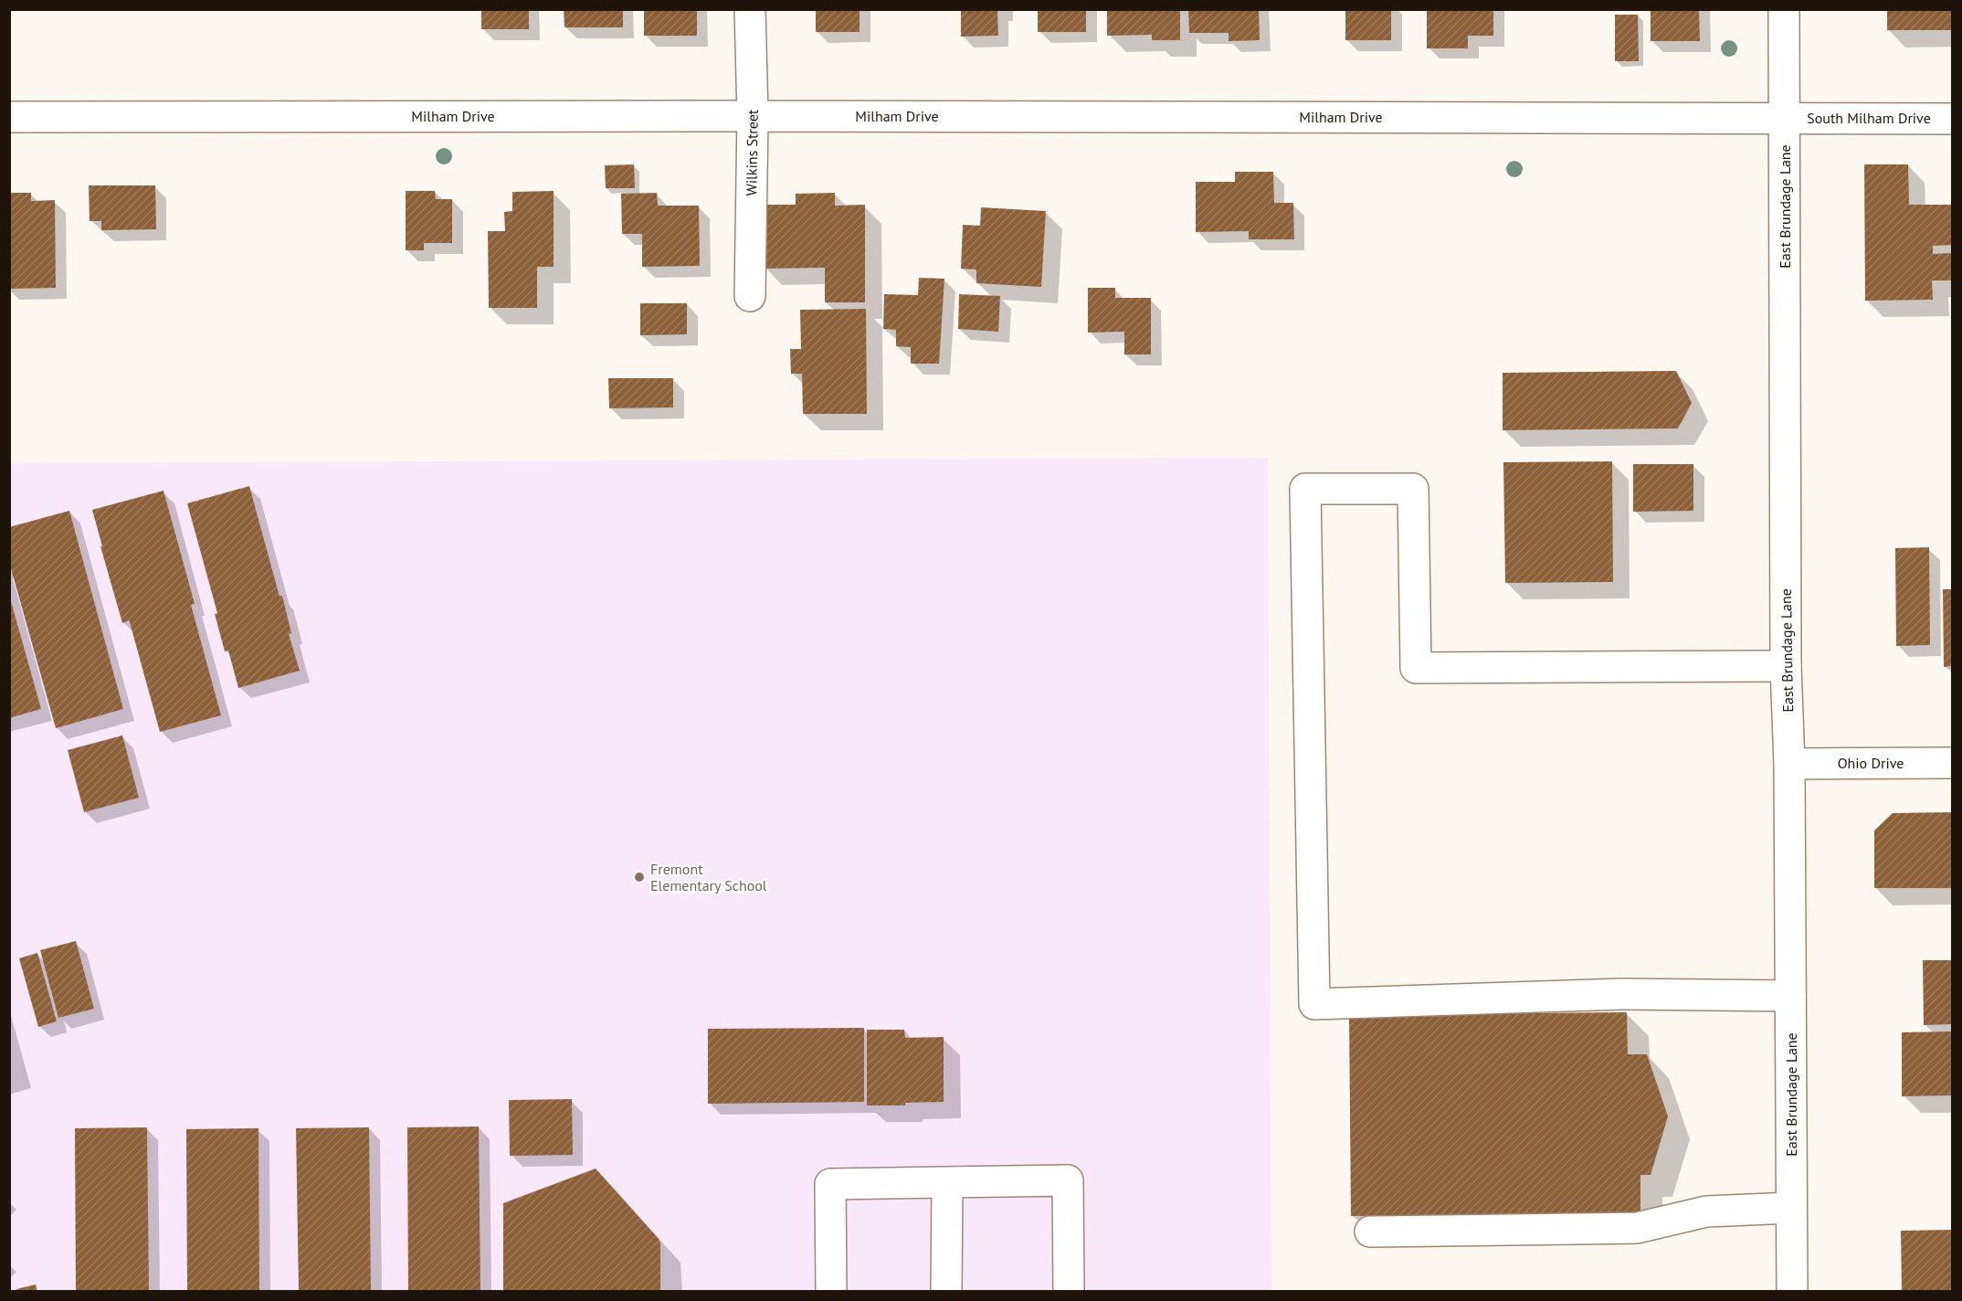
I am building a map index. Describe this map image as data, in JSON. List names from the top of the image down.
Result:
{
  "streets": {
    "street": [
      "Milham Drive",
      "South Milham Drive",
      "Wilkins Street",
      "East Brundage Lane",
      "Ohio Drive"
    ]
  },
  "crossings": [
    ["Milham Drive", "South Milham Drive"],
    ["Milham Drive", "Wilkins Street"],
    ["Milham Drive", "East Brundage Lane"],
    ["South Milham Drive", "East Brundage Lane"],
    ["East Brundage Lane", "Ohio Drive"]
  ],
  "places": ["Fremont Elementary School"]
}
